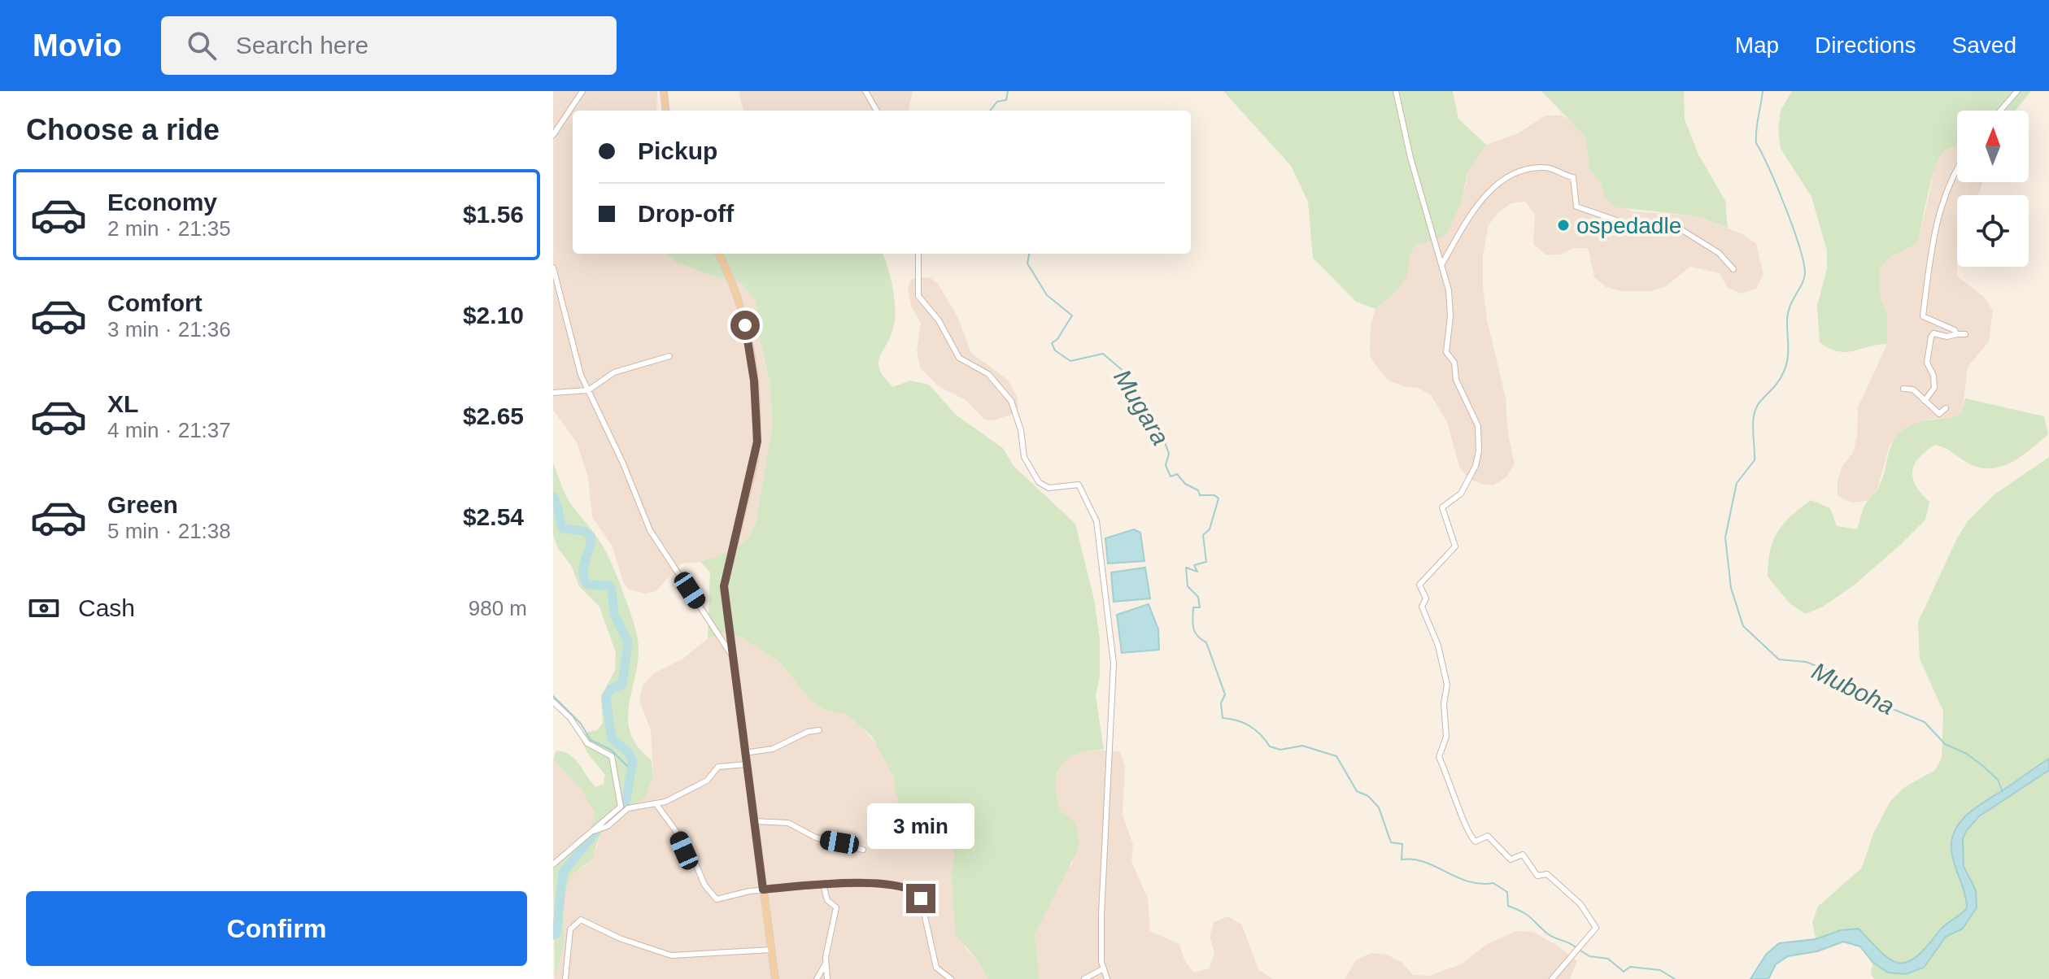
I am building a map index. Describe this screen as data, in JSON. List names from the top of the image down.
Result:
{
  "water": ["Mugara", "Muboha"],
  "places": ["ospedadle"],
  "north": "top",
  "page": {
    "header": "Movio",
    "search": "Search here",
    "nav": ["Map", "Directions", "Saved"],
    "heading": "Choose a ride",
    "banner": ["Pickup", "Drop-off"],
    "list": [
      {
        "name": "Economy",
        "note": "2 min · 21:35",
        "value": "$1.56"
      },
      {
        "name": "Comfort",
        "note": "3 min · 21:36",
        "value": "$2.10"
      },
      {
        "name": "XL",
        "note": "4 min · 21:37",
        "value": "$2.65"
      },
      {
        "name": "Green",
        "note": "5 min · 21:38",
        "value": "$2.54"
      }
    ],
    "pay": ["Cash", "980 m"],
    "bubble": "3 min",
    "buttons": "Confirm"
  }
}
